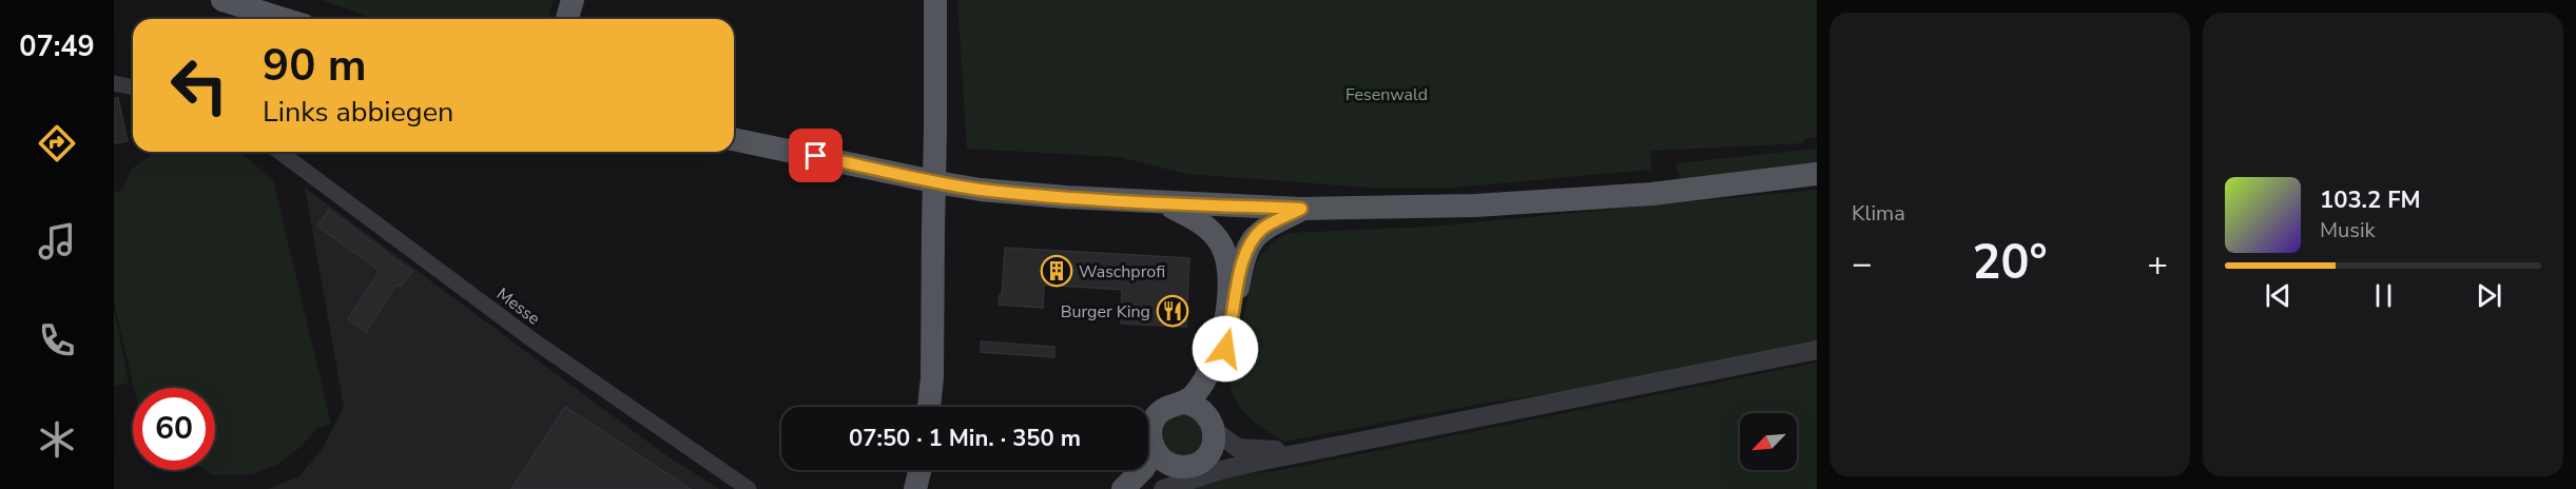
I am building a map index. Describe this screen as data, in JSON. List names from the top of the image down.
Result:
{
  "streets": {
    "street": ["Messe"]
  },
  "parks": ["Fesenwald"],
  "places": {
    "building": ["Waschprofi"],
    "restaurant": ["Burger King"]
  },
  "north": "bottom left",
  "page": {
    "tabs": "07:49",
    "tile": "Klima",
    "turn": ["90 m", "Links abbiegen"],
    "song": ["103.2 FM", "Musik"],
    "heat": ["−", "20°", "+"],
    "limit": "60",
    "trip": "07:50 · 1 Min. · 350 m"
  }
}
